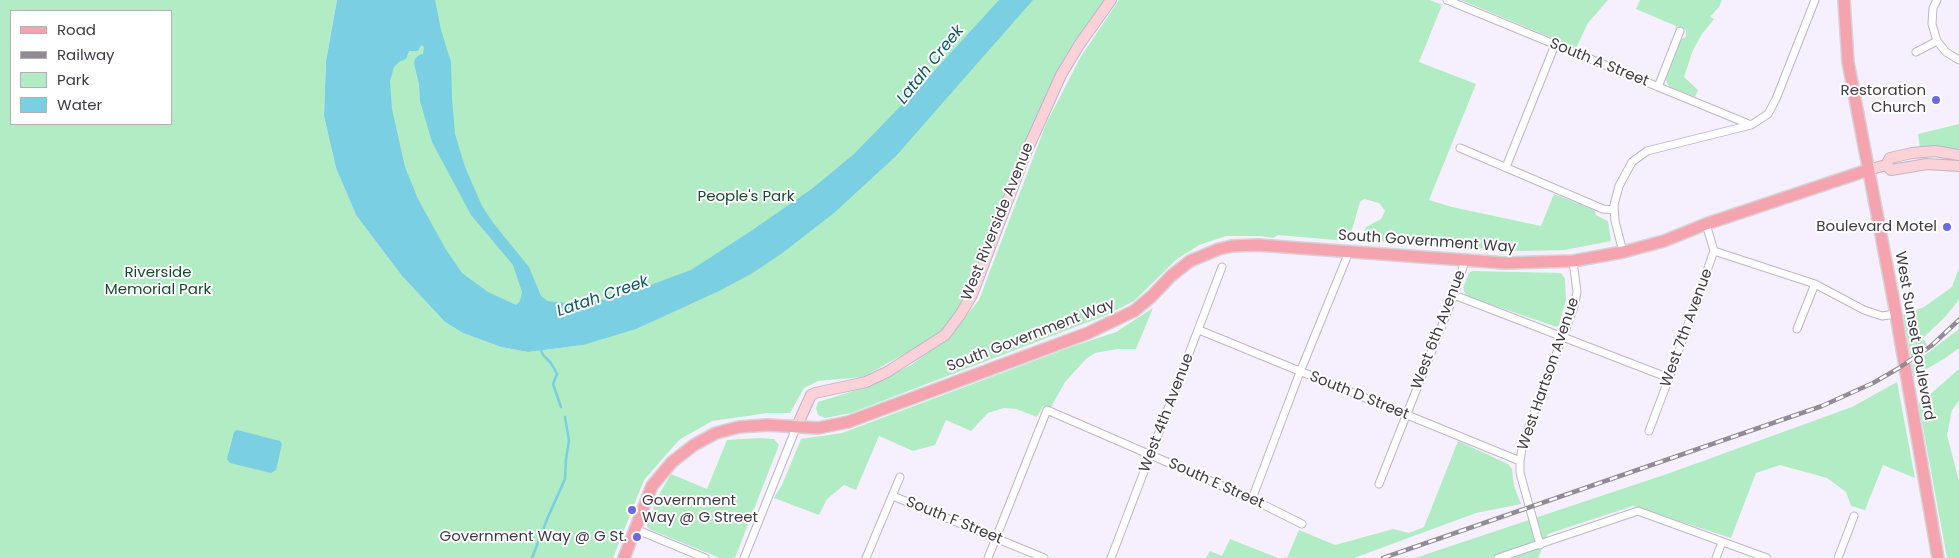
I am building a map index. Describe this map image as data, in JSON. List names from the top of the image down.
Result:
{
  "streets": {
    "main road": ["West Riverside Avenue", "South Government Way", "West Sunset Boulevard"],
    "street": [
      "South A Street",
      "West 7th Avenue",
      "West 6th Avenue",
      "West Hartson Avenue",
      "South D Street",
      "West 4th Avenue",
      "South E Street",
      "South F Street"
    ]
  },
  "crossings": [
    ["West Riverside Avenue", "South Government Way"],
    ["South Government Way", "West 7th Avenue"],
    ["South Government Way", "West 6th Avenue"],
    ["South Government Way", "West Sunset Boulevard"],
    ["South Government Way", "West Hartson Avenue"],
    ["West 6th Avenue", "South D Street"],
    ["West Hartson Avenue", "South D Street"],
    ["South D Street", "West 4th Avenue"],
    ["West 4th Avenue", "South E Street"],
    ["South E Street", "South F Street"]
  ],
  "water": ["Latah Creek"],
  "parks": ["People's Park", "Riverside Memorial Park"],
  "places": [
    "Restoration Church",
    "Boulevard Motel",
    "Government Way @ G Street",
    "Government Way @ G St."
  ],
  "legend": [
    "Road",
    "Railway",
    "Park",
    "Water"
  ]
}
